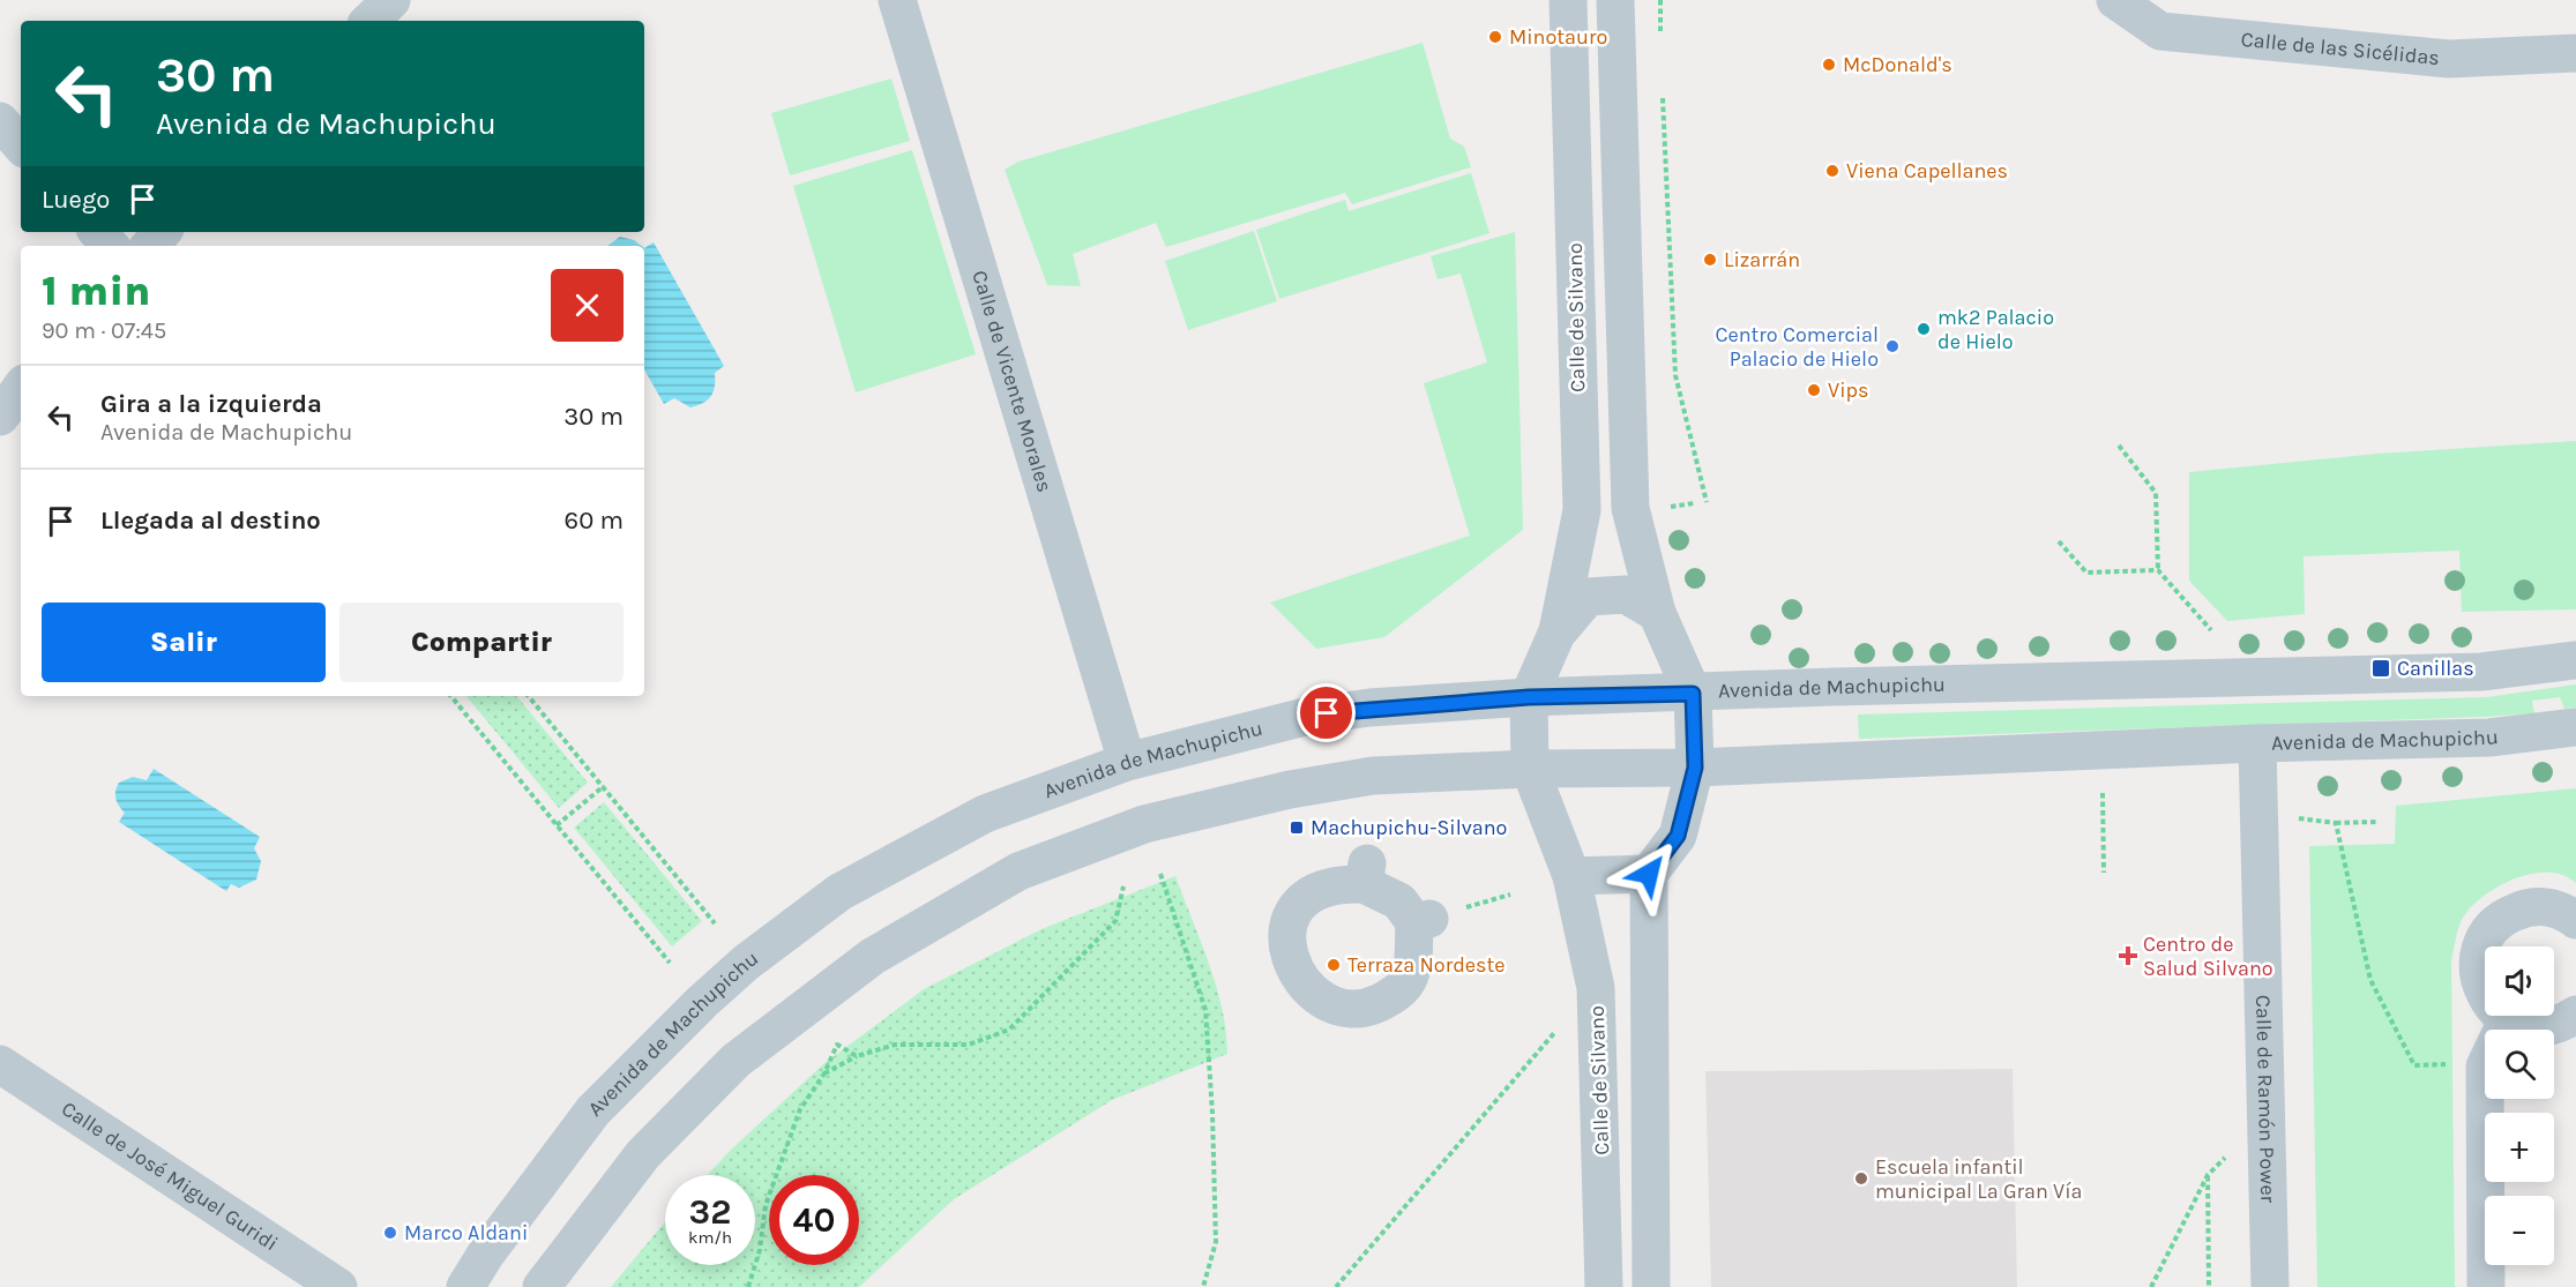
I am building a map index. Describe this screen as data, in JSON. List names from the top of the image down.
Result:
{
  "streets": {
    "street": [
      "Calle de las Sicélidas",
      "Calle de Silvano",
      "Calle de Vicente Morales",
      "Avenida de Machupichu",
      "Calle de Ramón Power",
      "Calle de José Miguel Guridi"
    ]
  },
  "crossings": [
    ["Calle de Silvano", "Avenida de Machupichu"],
    ["Calle de Vicente Morales", "Avenida de Machupichu"],
    ["Avenida de Machupichu", "Calle de Ramón Power"]
  ],
  "places": {
    "other": [
      "Minotauro",
      "McDonald's",
      "Viena Capellanes",
      "Lizarrán",
      "mk2 Palacio de Hielo",
      "Centro Comercial Palacio de Hielo",
      "Vips",
      "Terraza Nordeste",
      "Escuela infantil municipal La Gran Vía",
      "Marco Aldani"
    ],
    "transit": ["Canillas", "Machupichu-Silvano"],
    "health": ["Centro de Salud Silvano"]
  },
  "page": {
    "turn": ["30 m", "Avenida de Machupichu"],
    "then": "Luego",
    "heading": ["1 min", "90 m · 07:45"],
    "list": [
      {
        "name": "Gira a la izquierda",
        "note": "Avenida de Machupichu",
        "value": "30 m"
      },
      {
        "name": "Llegada al destino",
        "value": "60 m"
      }
    ],
    "buttons": ["Salir", "Compartir"],
    "map_buttons": ["+", "−"],
    "speed": "32 km/h",
    "limit": "40"
  }
}
